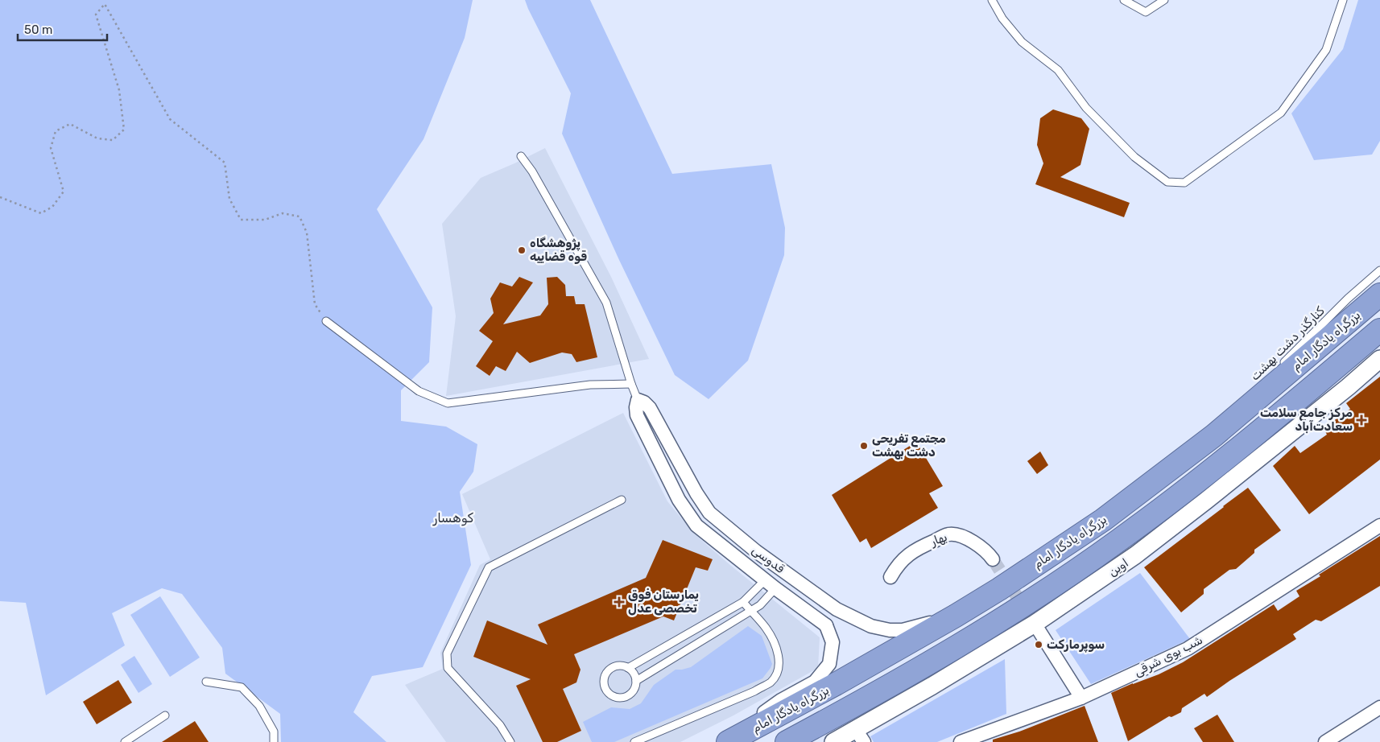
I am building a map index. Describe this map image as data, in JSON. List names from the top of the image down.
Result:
{
  "streets": {
    "highway": ["بزرگراه یادگار امام"],
    "street": [
      "بهار",
      "قدوسی",
      "اوین",
      "شب بوی شرقی"
    ],
    "lane": ["کنارگذر دشت بهشت"]
  },
  "crossings": [
    ["بزرگراه یادگار امام", "کنارگذر دشت بهشت"],
    ["بزرگراه یادگار امام", "قدوسی"]
  ],
  "districts": ["کوهسار"],
  "places": {
    "other": ["پژوهشگاه قوه قضاییه", "مجتمع تفریحی دشت بهشت", "سوپرمارکت"],
    "health": ["مرکز جامع سلامت سعادت‌آباد", "یمارستان فوق تخصصی عدل"]
  },
  "scale_bar": "50 m"
}
